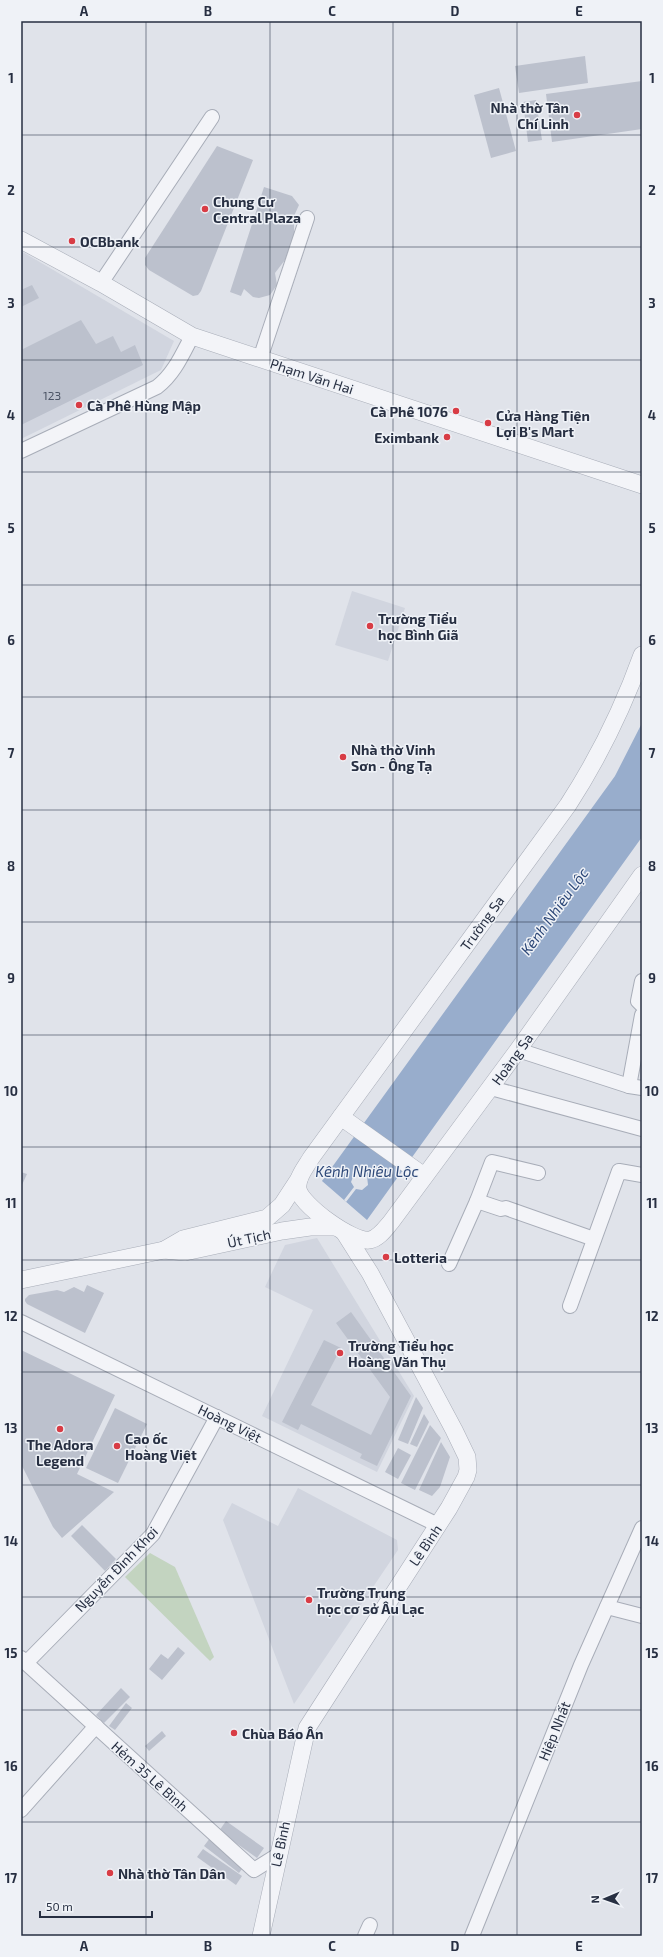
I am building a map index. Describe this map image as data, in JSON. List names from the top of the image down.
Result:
{
  "streets": {
    "street": [
      "Phạm Văn Hai",
      "Trường Sa",
      "Hoàng Sa",
      "Út Tịch",
      "Hoàng Việt",
      "Lê Bình",
      "Nguyễn Đình Khơi",
      "Hiệp Nhất",
      "Hẻm 35 Lê Bình"
    ]
  },
  "crossings": [
    ["Trường Sa", "Hoàng Sa"],
    ["Trường Sa", "Út Tịch"],
    ["Trường Sa", "Lê Bình"],
    ["Hoàng Sa", "Út Tịch"],
    ["Hoàng Sa", "Lê Bình"],
    ["Út Tịch", "Lê Bình"],
    ["Hoàng Việt", "Lê Bình"],
    ["Hoàng Việt", "Nguyễn Đình Khơi"],
    ["Lê Bình", "Hẻm 35 Lê Bình"],
    ["Nguyễn Đình Khơi", "Hẻm 35 Lê Bình"]
  ],
  "water": ["Kênh Nhiêu Lộc"],
  "places": [
    "Nhà thờ Tân Chí Linh",
    "Chung Cư Central Plaza",
    "OCBbank",
    "Cà Phê Hùng Mập",
    "Cà Phê 1076",
    "Cửa Hàng Tiện Lợi B's Mart",
    "Eximbank",
    "Trường Tiểu học Bình Giã",
    "Nhà thờ Vinh Sơn - Ông Tạ",
    "Lotteria",
    "Trường Tiểu học Hoàng Văn Thụ",
    "The Adora Legend",
    "Cao ốc Hoàng Việt",
    "Trường Trung học cơ sở Âu Lạc",
    "Chùa Báo Ân",
    "Nhà thờ Tân Dân"
  ],
  "house_numbers": ["123"],
  "scale_bar": "50 m",
  "north": "left",
  "grid": {
    "columns": [
      "A",
      "B",
      "C",
      "D",
      "E"
    ],
    "rows": [
      "1",
      "2",
      "3",
      "4",
      "5",
      "6",
      "7",
      "8",
      "9",
      "10",
      "11",
      "12",
      "13",
      "14",
      "15",
      "16",
      "17"
    ]
  }
}
